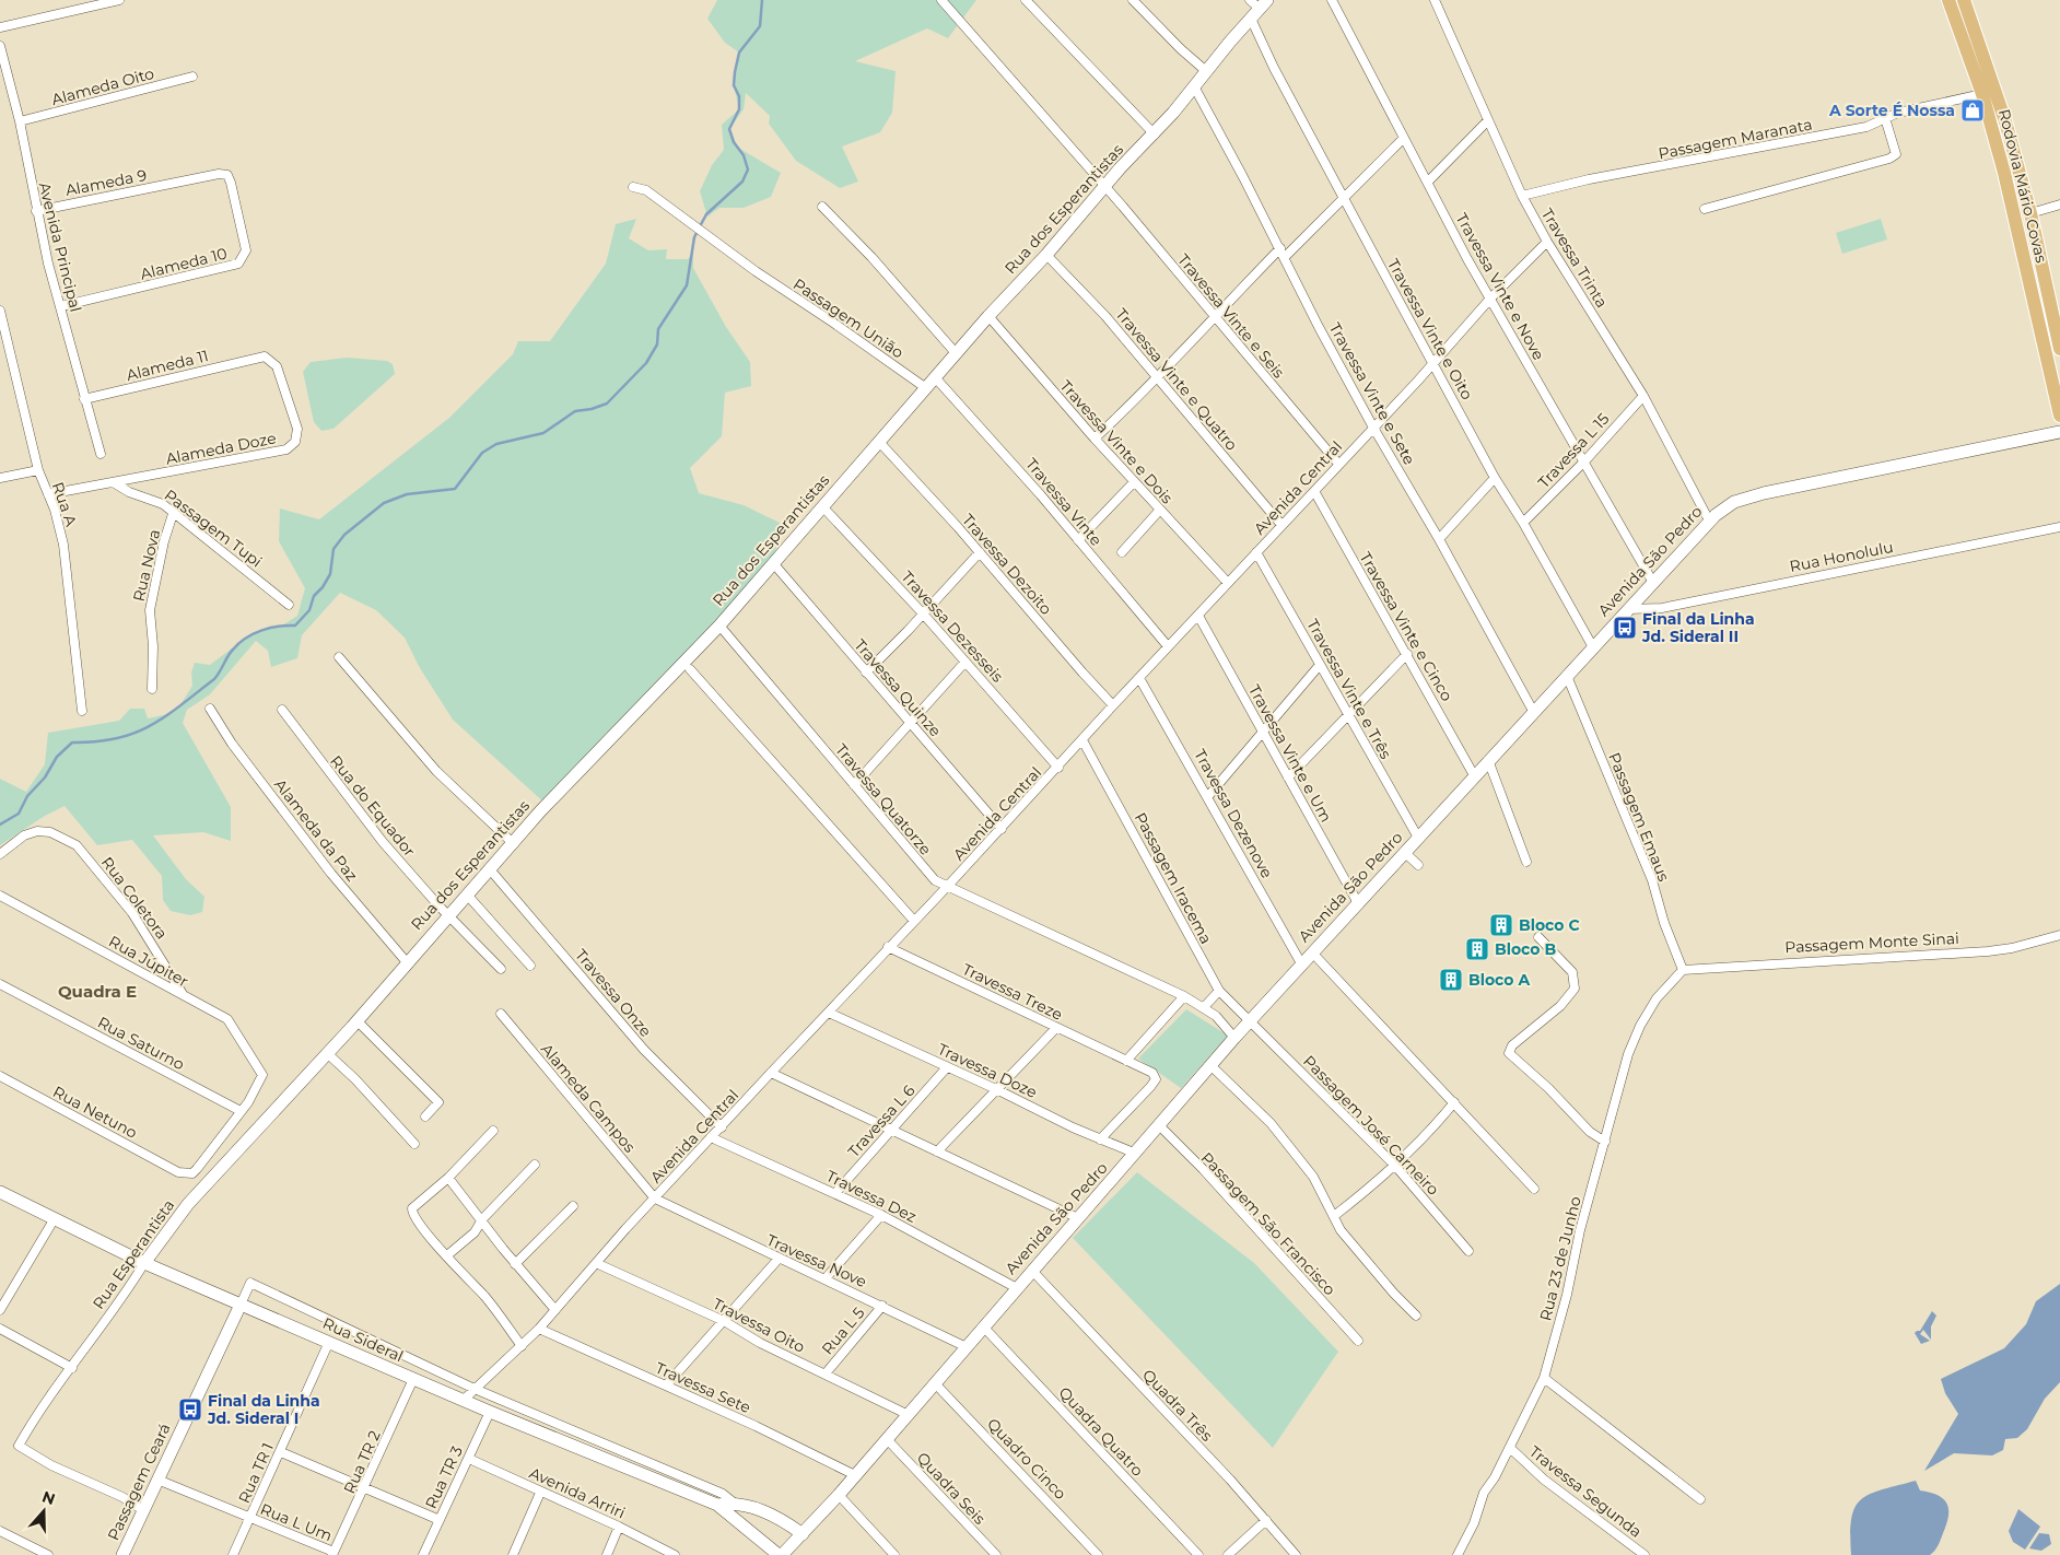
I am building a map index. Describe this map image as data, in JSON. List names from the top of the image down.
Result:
{
  "streets": {
    "main road": [
      "Rodovia Mário Covas",
      "Rua dos Esperantistas",
      "Avenida São Pedro",
      "Rua Esperantista",
      "Rua Sideral",
      "Passagem Ceará"
    ],
    "street": [
      "Alameda Oito",
      "Passagem Maranata",
      "Alameda 9",
      "Avenida Principal",
      "Travessa Trinta",
      "Alameda 10",
      "Travessa Vinte e Nove",
      "Travessa Vinte e Seis",
      "Passagem União",
      "Travessa Vinte e Oito",
      "Alameda 11",
      "Travessa Vinte e Quatro",
      "Travessa Vinte e Sete",
      "Travessa Vinte e Dois",
      "Alameda Doze",
      "Travessa L 15",
      "Avenida Central",
      "Travessa Vinte",
      "Rua A",
      "Passagem Tupi",
      "Rua Honolulu",
      "Travessa Dezoito",
      "Rua Nova",
      "Travessa Dezesseis",
      "Travessa Vinte e Cinco",
      "Travessa Quinze",
      "Travessa Vinte e Três",
      "Travessa Vinte e Um",
      "Travessa Quatorze",
      "Rua do Equador",
      "Travessa Dezenove",
      "Passagem Emaus",
      "Alameda da Paz",
      "Passagem Iracema",
      "Rua Coletora",
      "Passagem Monte Sinai",
      "Rua Júpiter",
      "Travessa Treze",
      "Travessa Onze",
      "Rua Saturno",
      "Travessa Doze",
      "Alameda Campos",
      "Rua Netuno",
      "Travessa L 6",
      "Passagem José Carneiro",
      "Travessa Dez",
      "Passagem São Francisco",
      "Rua 23 de Junho",
      "Travessa Nove",
      "Travessa Oito",
      "Rua L 5",
      "Travessa Sete",
      "Quadra Três",
      "Quadra Quatro",
      "Quadro Cinco",
      "Rua TR 2",
      "Rua TR 1",
      "Rua TR 3",
      "Quadra Seis",
      "Travessa Segunda",
      "Avenida Arriri",
      "Rua L Um"
    ]
  },
  "crossings": [
    ["Alameda Oito", "Avenida Principal"],
    ["Passagem Maranata", "Rodovia Mário Covas"],
    ["Passagem Maranata", "Travessa Trinta"],
    ["Alameda 9", "Avenida Principal"],
    ["Alameda 9", "Alameda 10"],
    ["Rua dos Esperantistas", "Travessa Vinte e Seis"],
    ["Rua dos Esperantistas", "Passagem União"],
    ["Rua dos Esperantistas", "Travessa Vinte e Oito"],
    ["Rua dos Esperantistas", "Travessa Vinte e Quatro"],
    ["Rua dos Esperantistas", "Travessa Vinte e Sete"],
    ["Rua dos Esperantistas", "Travessa Vinte e Dois"],
    ["Rua dos Esperantistas", "Travessa Vinte"],
    ["Rua dos Esperantistas", "Travessa Dezoito"],
    ["Rua dos Esperantistas", "Travessa Dezesseis"],
    ["Rua dos Esperantistas", "Travessa Quinze"],
    ["Rua dos Esperantistas", "Travessa Quatorze"],
    ["Rua dos Esperantistas", "Rua do Equador"],
    ["Rua dos Esperantistas", "Alameda da Paz"],
    ["Rua dos Esperantistas", "Travessa Onze"],
    ["Rua dos Esperantistas", "Rua Esperantista"],
    ["Avenida Principal", "Alameda 10"],
    ["Avenida Principal", "Alameda 11"],
    ["Travessa Trinta", "Travessa L 15"],
    ["Travessa Trinta", "Avenida Central"],
    ["Travessa Trinta", "Avenida São Pedro"],
    ["Travessa Vinte e Nove", "Travessa L 15"],
    ["Travessa Vinte e Nove", "Avenida Central"],
    ["Travessa Vinte e Nove", "Avenida São Pedro"],
    ["Travessa Vinte e Seis", "Avenida Central"],
    ["Travessa Vinte e Oito", "Travessa L 15"],
    ["Travessa Vinte e Oito", "Avenida Central"],
    ["Travessa Vinte e Oito", "Avenida São Pedro"],
    ["Alameda 11", "Alameda Doze"],
    ["Travessa Vinte e Quatro", "Avenida Central"],
    ["Travessa Vinte e Sete", "Avenida Central"],
    ["Travessa Vinte e Sete", "Avenida São Pedro"],
    ["Travessa Vinte e Dois", "Avenida Central"],
    ["Alameda Doze", "Rua A"],
    ["Alameda Doze", "Passagem Tupi"],
    ["Avenida Central", "Travessa Vinte"],
    ["Avenida Central", "Travessa Dezoito"],
    ["Avenida Central", "Travessa Dezesseis"],
    ["Avenida Central", "Travessa Vinte e Cinco"],
    ["Avenida Central", "Travessa Quinze"],
    ["Avenida Central", "Travessa Vinte e Três"],
    ["Avenida Central", "Travessa Vinte e Um"],
    ["Avenida Central", "Travessa Quatorze"],
    ["Avenida Central", "Travessa Dezenove"],
    ["Avenida Central", "Passagem Iracema"],
    ["Avenida Central", "Travessa Treze"],
    ["Avenida Central", "Travessa Onze"],
    ["Avenida Central", "Travessa Doze"],
    ["Avenida Central", "Alameda Campos"],
    ["Avenida Central", "Travessa Dez"],
    ["Avenida Central", "Travessa Nove"],
    ["Avenida Central", "Travessa Oito"],
    ["Avenida Central", "Rua Sideral"],
    ["Avenida Central", "Travessa Sete"],
    ["Passagem Tupi", "Rua Nova"],
    ["Rua Honolulu", "Avenida São Pedro"],
    ["Avenida São Pedro", "Travessa Vinte e Cinco"],
    ["Avenida São Pedro", "Travessa Vinte e Três"],
    ["Avenida São Pedro", "Travessa Vinte e Um"],
    ["Avenida São Pedro", "Travessa Quatorze"],
    ["Avenida São Pedro", "Travessa Dezenove"],
    ["Avenida São Pedro", "Passagem Emaus"],
    ["Avenida São Pedro", "Passagem Iracema"],
    ["Avenida São Pedro", "Travessa Doze"],
    ["Avenida São Pedro", "Passagem José Carneiro"],
    ["Avenida São Pedro", "Travessa Dez"],
    ["Avenida São Pedro", "Passagem São Francisco"],
    ["Avenida São Pedro", "Travessa Nove"],
    ["Avenida São Pedro", "Travessa Oito"],
    ["Avenida São Pedro", "Rua Sideral"],
    ["Avenida São Pedro", "Travessa Sete"],
    ["Avenida São Pedro", "Quadra Três"],
    ["Avenida São Pedro", "Quadra Quatro"],
    ["Avenida São Pedro", "Quadro Cinco"],
    ["Avenida São Pedro", "Quadra Seis"],
    ["Passagem Emaus", "Passagem Monte Sinai"],
    ["Passagem Emaus", "Rua 23 de Junho"],
    ["Passagem Iracema", "Passagem José Carneiro"],
    ["Rua Coletora", "Rua Júpiter"],
    ["Passagem Monte Sinai", "Rua 23 de Junho"],
    ["Rua Júpiter", "Rua Saturno"],
    ["Rua Júpiter", "Rua Netuno"],
    ["Travessa Treze", "Travessa Doze"],
    ["Rua Saturno", "Rua Netuno"],
    ["Travessa Doze", "Travessa L 6"],
    ["Alameda Campos", "Travessa Nove"],
    ["Travessa L 6", "Travessa Dez"],
    ["Rua Esperantista", "Rua Sideral"],
    ["Rua Esperantista", "Passagem Ceará"],
    ["Rua 23 de Junho", "Travessa Segunda"],
    ["Travessa Nove", "Rua L 5"],
    ["Travessa Oito", "Rua L 5"],
    ["Rua Sideral", "Rua TR 2"],
    ["Rua Sideral", "Rua TR 1"],
    ["Rua Sideral", "Rua TR 3"],
    ["Rua Sideral", "Passagem Ceará"],
    ["Rua TR 2", "Rua L Um"],
    ["Rua TR 1", "Rua L Um"],
    ["Rua TR 3", "Avenida Arriri"],
    ["Passagem Ceará", "Rua L Um"]
  ],
  "districts": ["Quadra E"],
  "places": {
    "shop": ["A Sorte É Nossa"],
    "bus stop": ["Final da Linha Jd. Sideral II", "Final da Linha Jd. Sideral I"],
    "building": ["Bloco C", "Bloco B", "Bloco A"]
  },
  "north": "top"
}
